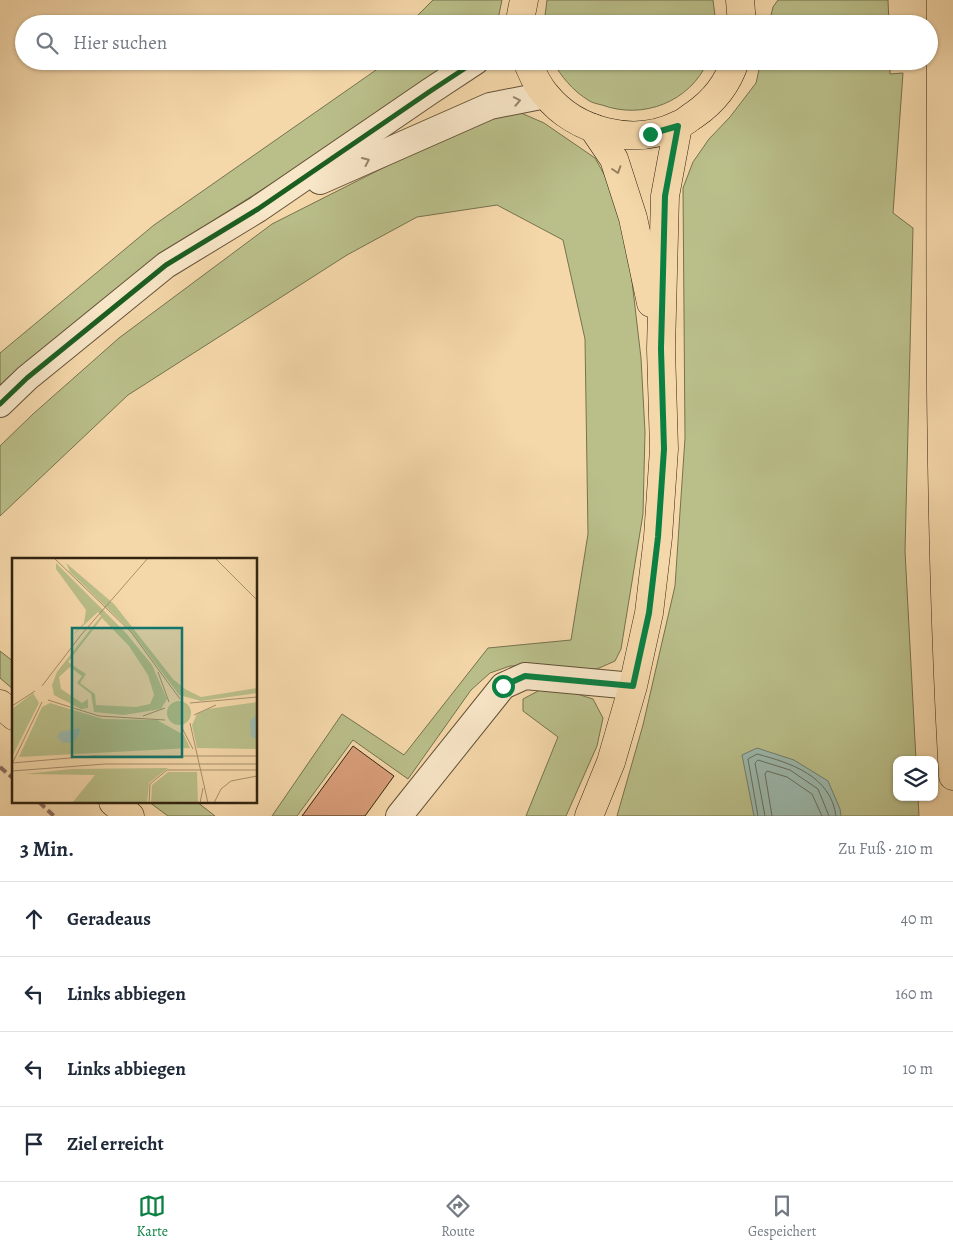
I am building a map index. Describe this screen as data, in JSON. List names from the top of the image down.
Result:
{
  "page": {
    "search": "Hier suchen",
    "heading": ["3 Min.", "Zu Fuß · 210 m"],
    "list": [
      ["Geradeaus", "40 m"],
      ["Links abbiegen", "160 m"],
      ["Links abbiegen", "10 m"],
      "Ziel erreicht"
    ],
    "nav": ["Karte", "Route", "Gespeichert"]
  }
}
